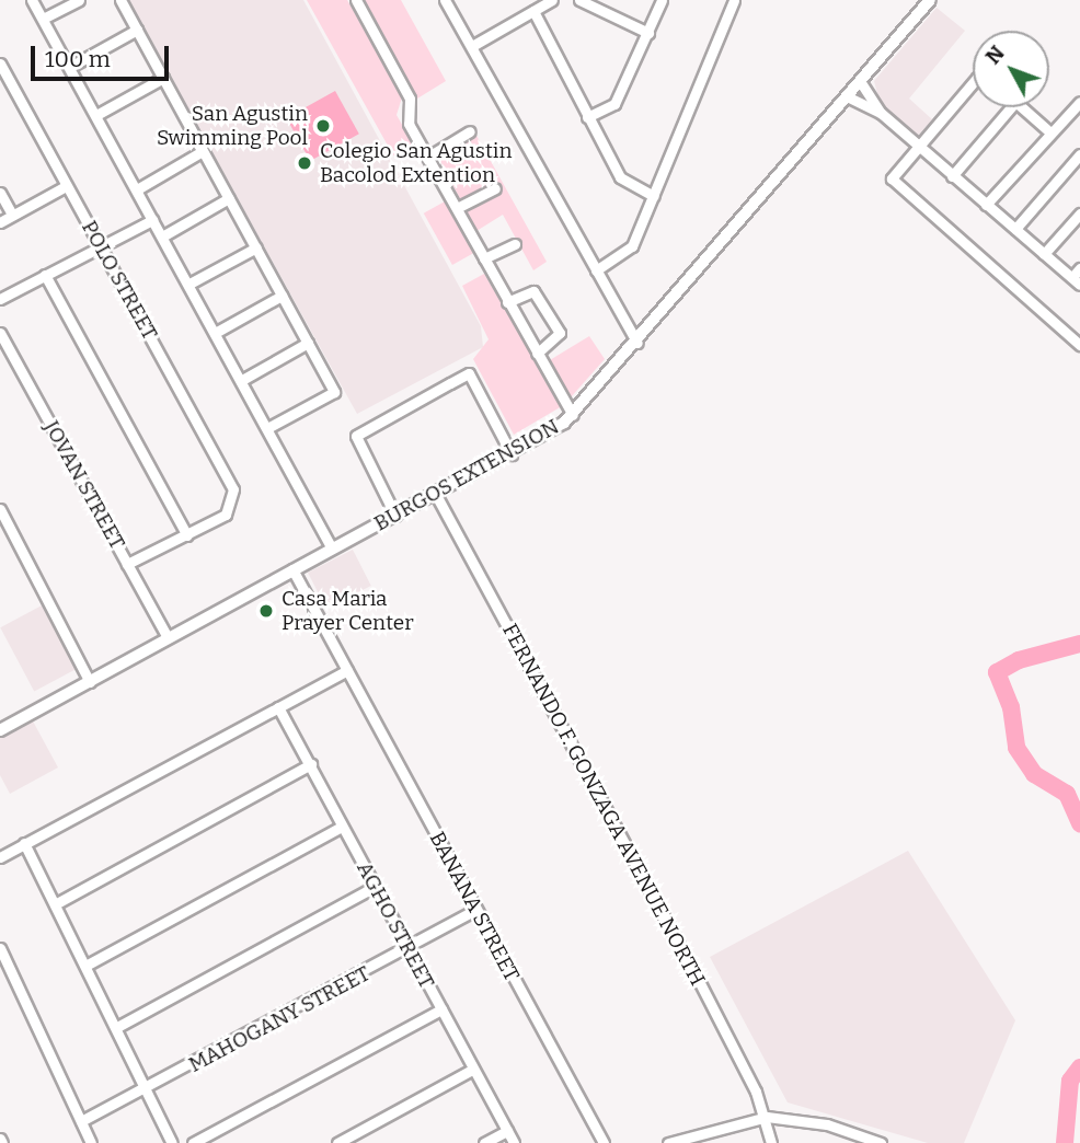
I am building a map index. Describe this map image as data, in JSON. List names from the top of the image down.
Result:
{
  "streets": {
    "main road": ["BURGOS EXTENSION"],
    "street": [
      "POLO STREET",
      "JOVAN STREET",
      "FERNANDO F. GONZAGA AVENUE NORTH",
      "BANANA STREET",
      "AGHO STREET",
      "MAHOGANY STREET"
    ]
  },
  "crossings": [
    ["BURGOS EXTENSION", "JOVAN STREET"],
    ["BURGOS EXTENSION", "FERNANDO F. GONZAGA AVENUE NORTH"],
    ["BURGOS EXTENSION", "BANANA STREET"],
    ["BANANA STREET", "MAHOGANY STREET"],
    ["AGHO STREET", "MAHOGANY STREET"]
  ],
  "places": ["San Agustin Swimming Pool", "Colegio San Agustin Bacolod Extention", "Casa Maria Prayer Center"],
  "scale_bar": "100 m",
  "north": "top left"
}
